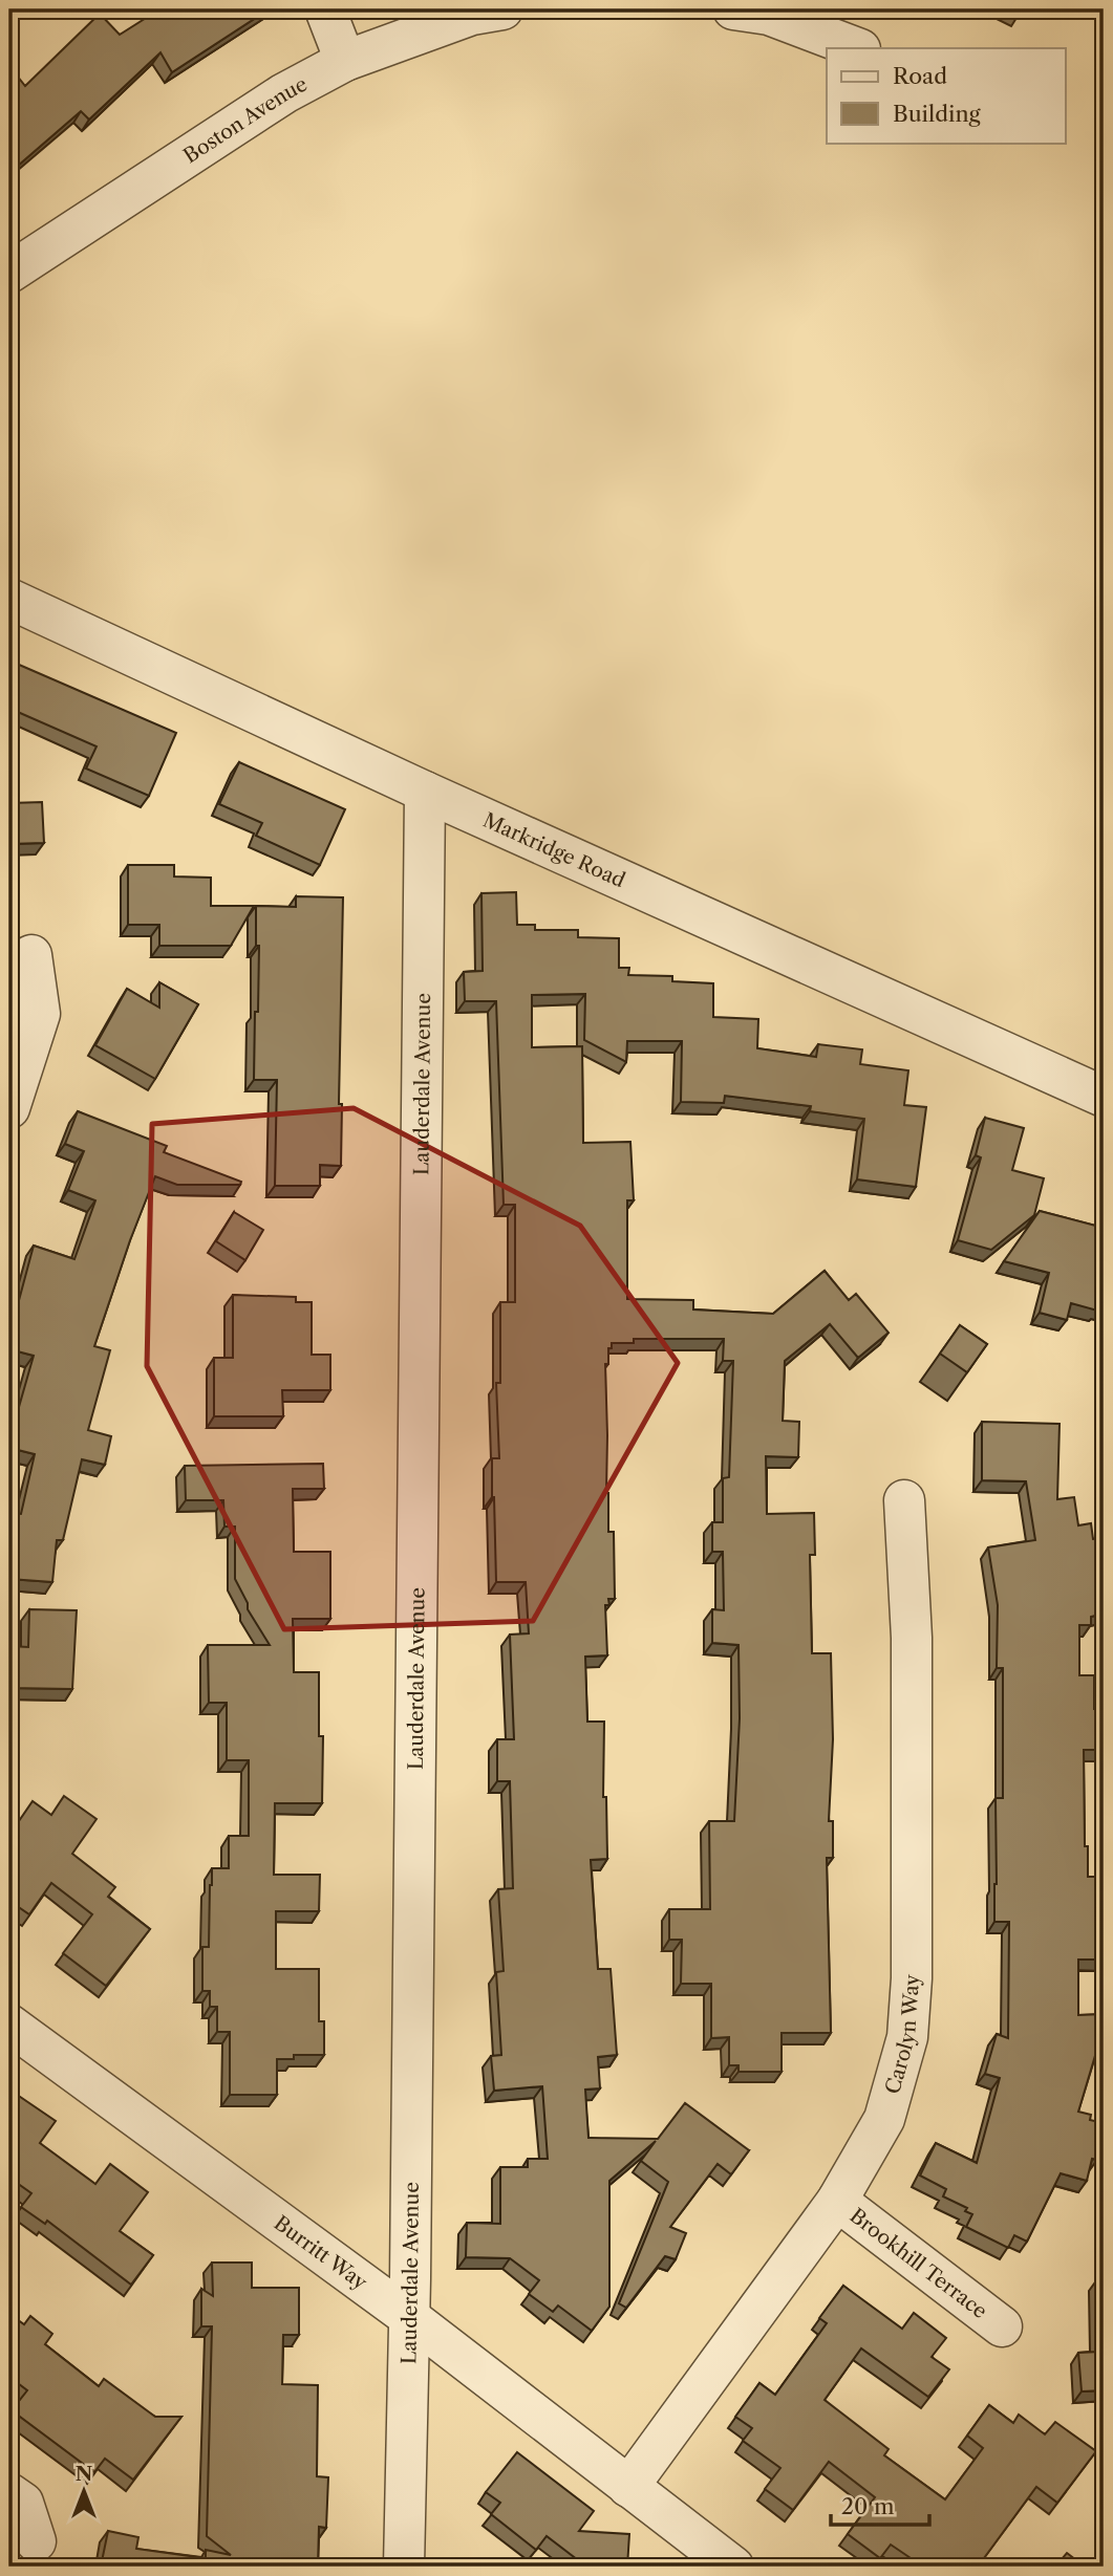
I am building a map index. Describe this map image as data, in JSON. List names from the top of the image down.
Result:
{
  "streets": {
    "street": [
      "Boston Avenue",
      "Markridge Road",
      "Lauderdale Avenue",
      "Carolyn Way",
      "Burritt Way",
      "Brookhill Terrace"
    ]
  },
  "crossings": [
    ["Markridge Road", "Lauderdale Avenue"],
    ["Lauderdale Avenue", "Burritt Way"],
    ["Carolyn Way", "Burritt Way"],
    ["Carolyn Way", "Brookhill Terrace"]
  ],
  "legend": ["Road", "Building"],
  "scale_bar": "20 m",
  "north": "top"
}
